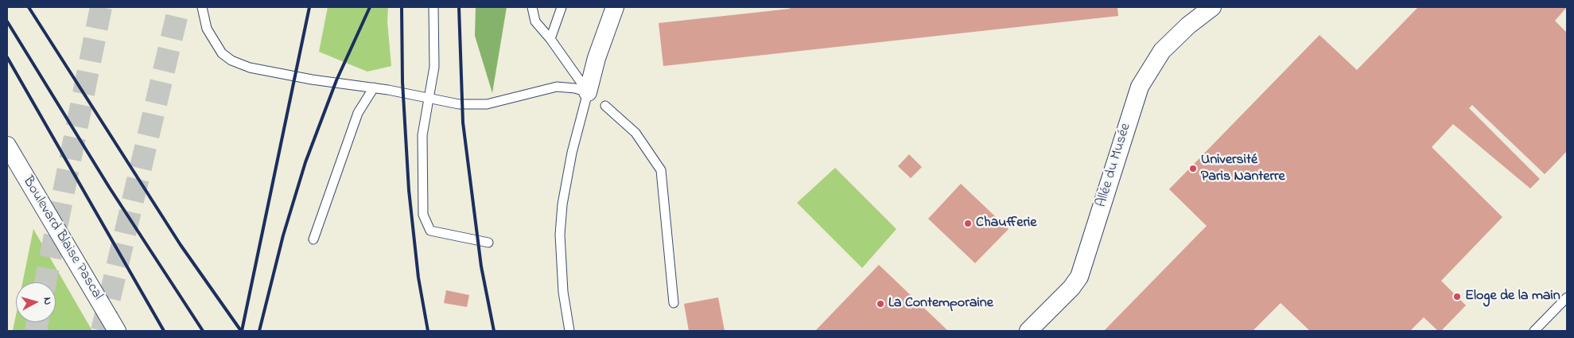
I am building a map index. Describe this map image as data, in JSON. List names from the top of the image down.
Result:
{
  "streets": {
    "street": ["Allée du Musée", "Boulevard Blaise Pascal"]
  },
  "places": [
    "Université Paris Nanterre",
    "Chaufferie",
    "Eloge de la main",
    "La Contemporaine"
  ],
  "north": "right"
}
